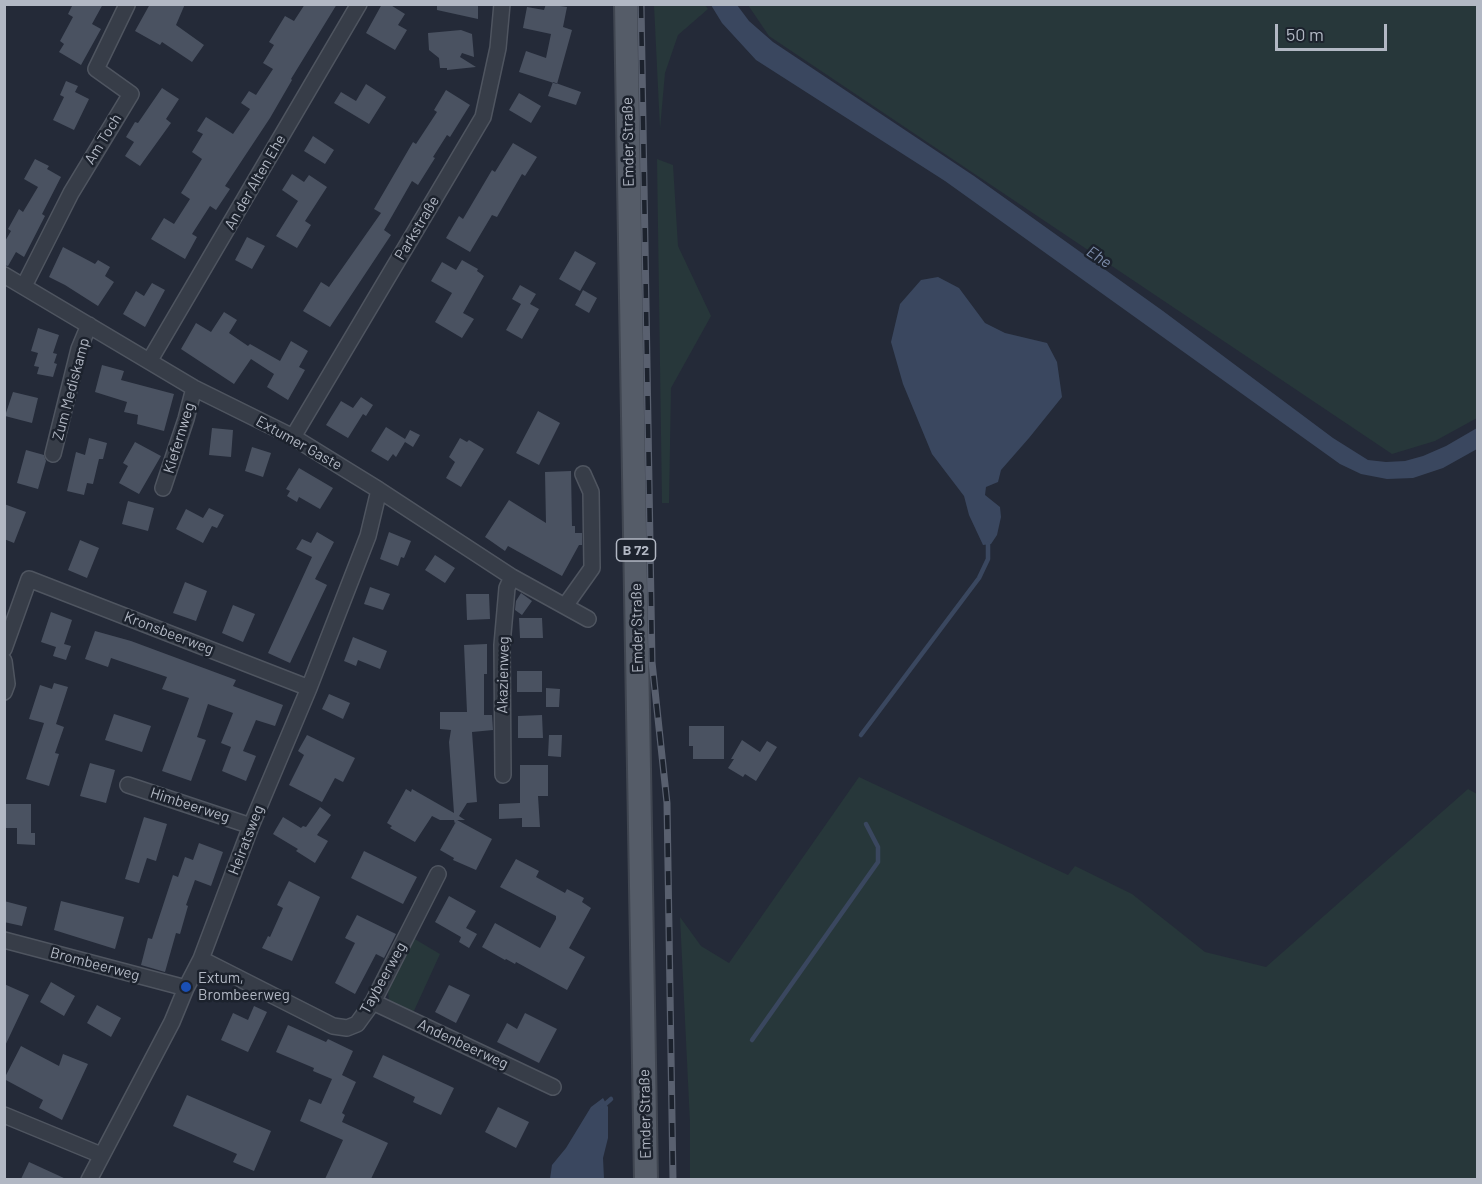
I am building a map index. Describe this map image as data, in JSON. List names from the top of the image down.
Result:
{
  "streets": {
    "main road": ["Emder Straße", "B 72"],
    "street": [
      "Am Toch",
      "An der Alten Ehe",
      "Parkstraße",
      "Zum Mediskamp",
      "Kiefernweg",
      "Extumer Gaste",
      "Kronsbeerweg",
      "Akazienweg",
      "Himbeerweg",
      "Heiratsweg",
      "Brombeerweg",
      "Taybeerweg",
      "Andenbeerweg"
    ]
  },
  "crossings": [
    ["Am Toch", "Extumer Gaste"],
    ["An der Alten Ehe", "Extumer Gaste"],
    ["Parkstraße", "Extumer Gaste"],
    ["Zum Mediskamp", "Extumer Gaste"],
    ["Kiefernweg", "Extumer Gaste"],
    ["Extumer Gaste", "Akazienweg"],
    ["Extumer Gaste", "Heiratsweg"],
    ["Kronsbeerweg", "Heiratsweg"],
    ["Himbeerweg", "Heiratsweg"],
    ["Heiratsweg", "Brombeerweg"],
    ["Heiratsweg", "Taybeerweg"],
    ["Taybeerweg", "Andenbeerweg"]
  ],
  "water": ["Ehe"],
  "places": ["Extum, Brombeerweg"],
  "scale_bar": "50 m"
}
